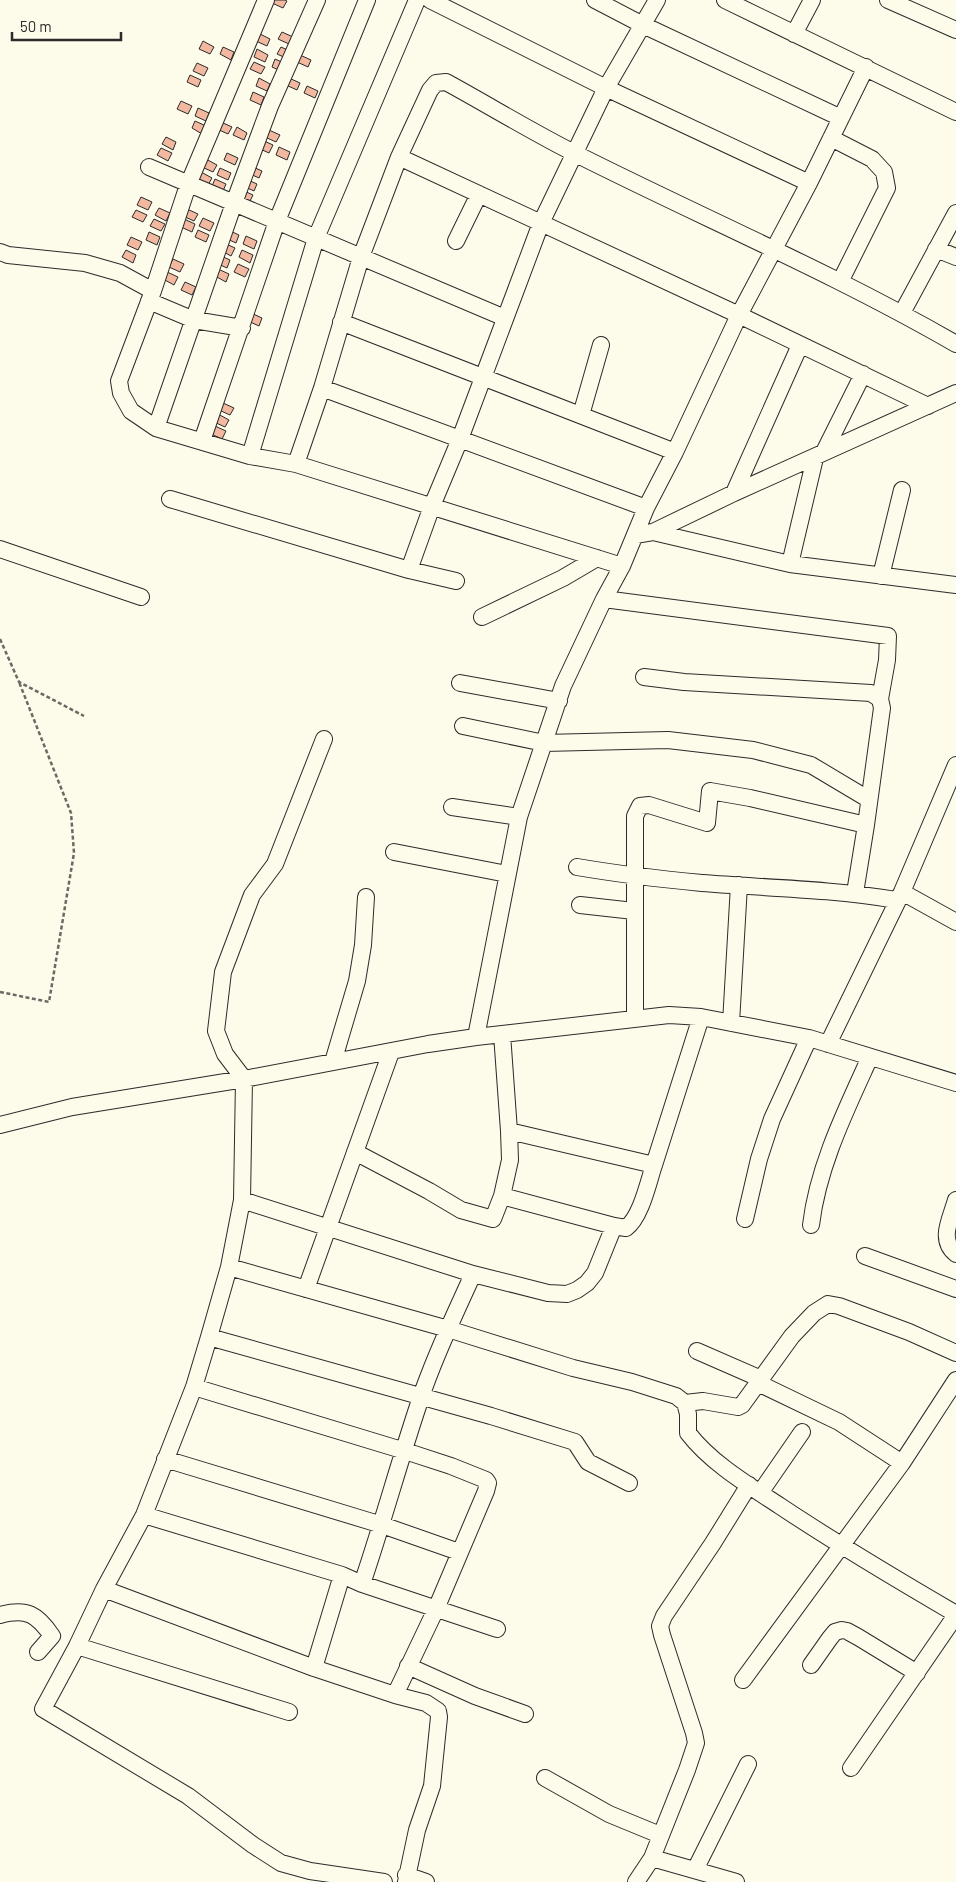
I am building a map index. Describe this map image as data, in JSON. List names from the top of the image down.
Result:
{
  "scale_bar": "50 m"
}
